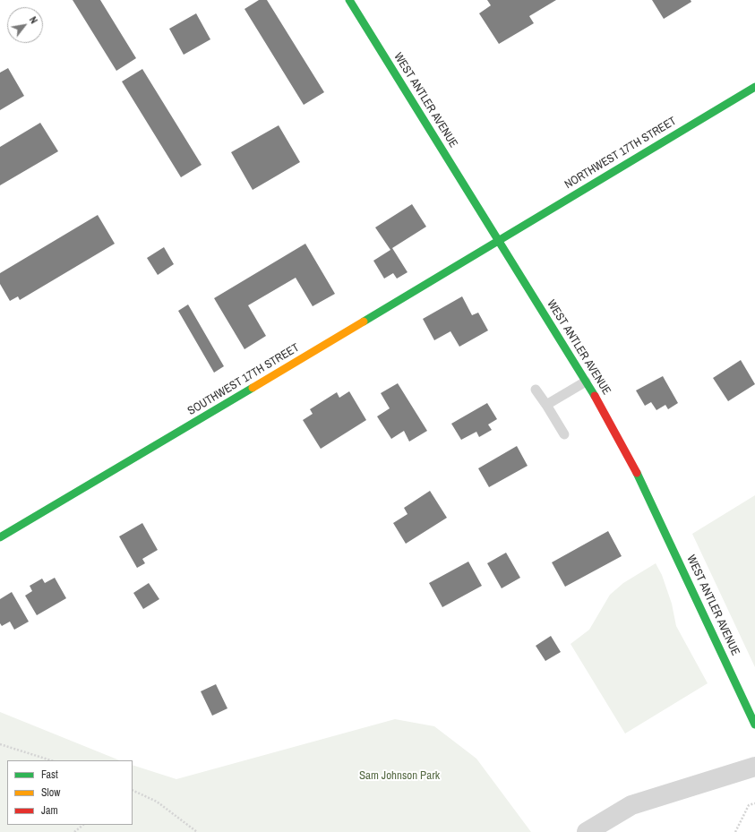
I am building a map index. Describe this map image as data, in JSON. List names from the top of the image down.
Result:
{
  "streets": {
    "street": ["WEST ANTLER AVENUE", "NORTHWEST 17TH STREET", "SOUTHWEST 17TH STREET"]
  },
  "crossings": [
    ["WEST ANTLER AVENUE", "NORTHWEST 17TH STREET"],
    ["WEST ANTLER AVENUE", "SOUTHWEST 17TH STREET"],
    ["NORTHWEST 17TH STREET", "SOUTHWEST 17TH STREET"]
  ],
  "parks": ["Sam Johnson Park"],
  "legend": ["Fast", "Slow", "Jam"],
  "north": "top right"
}
